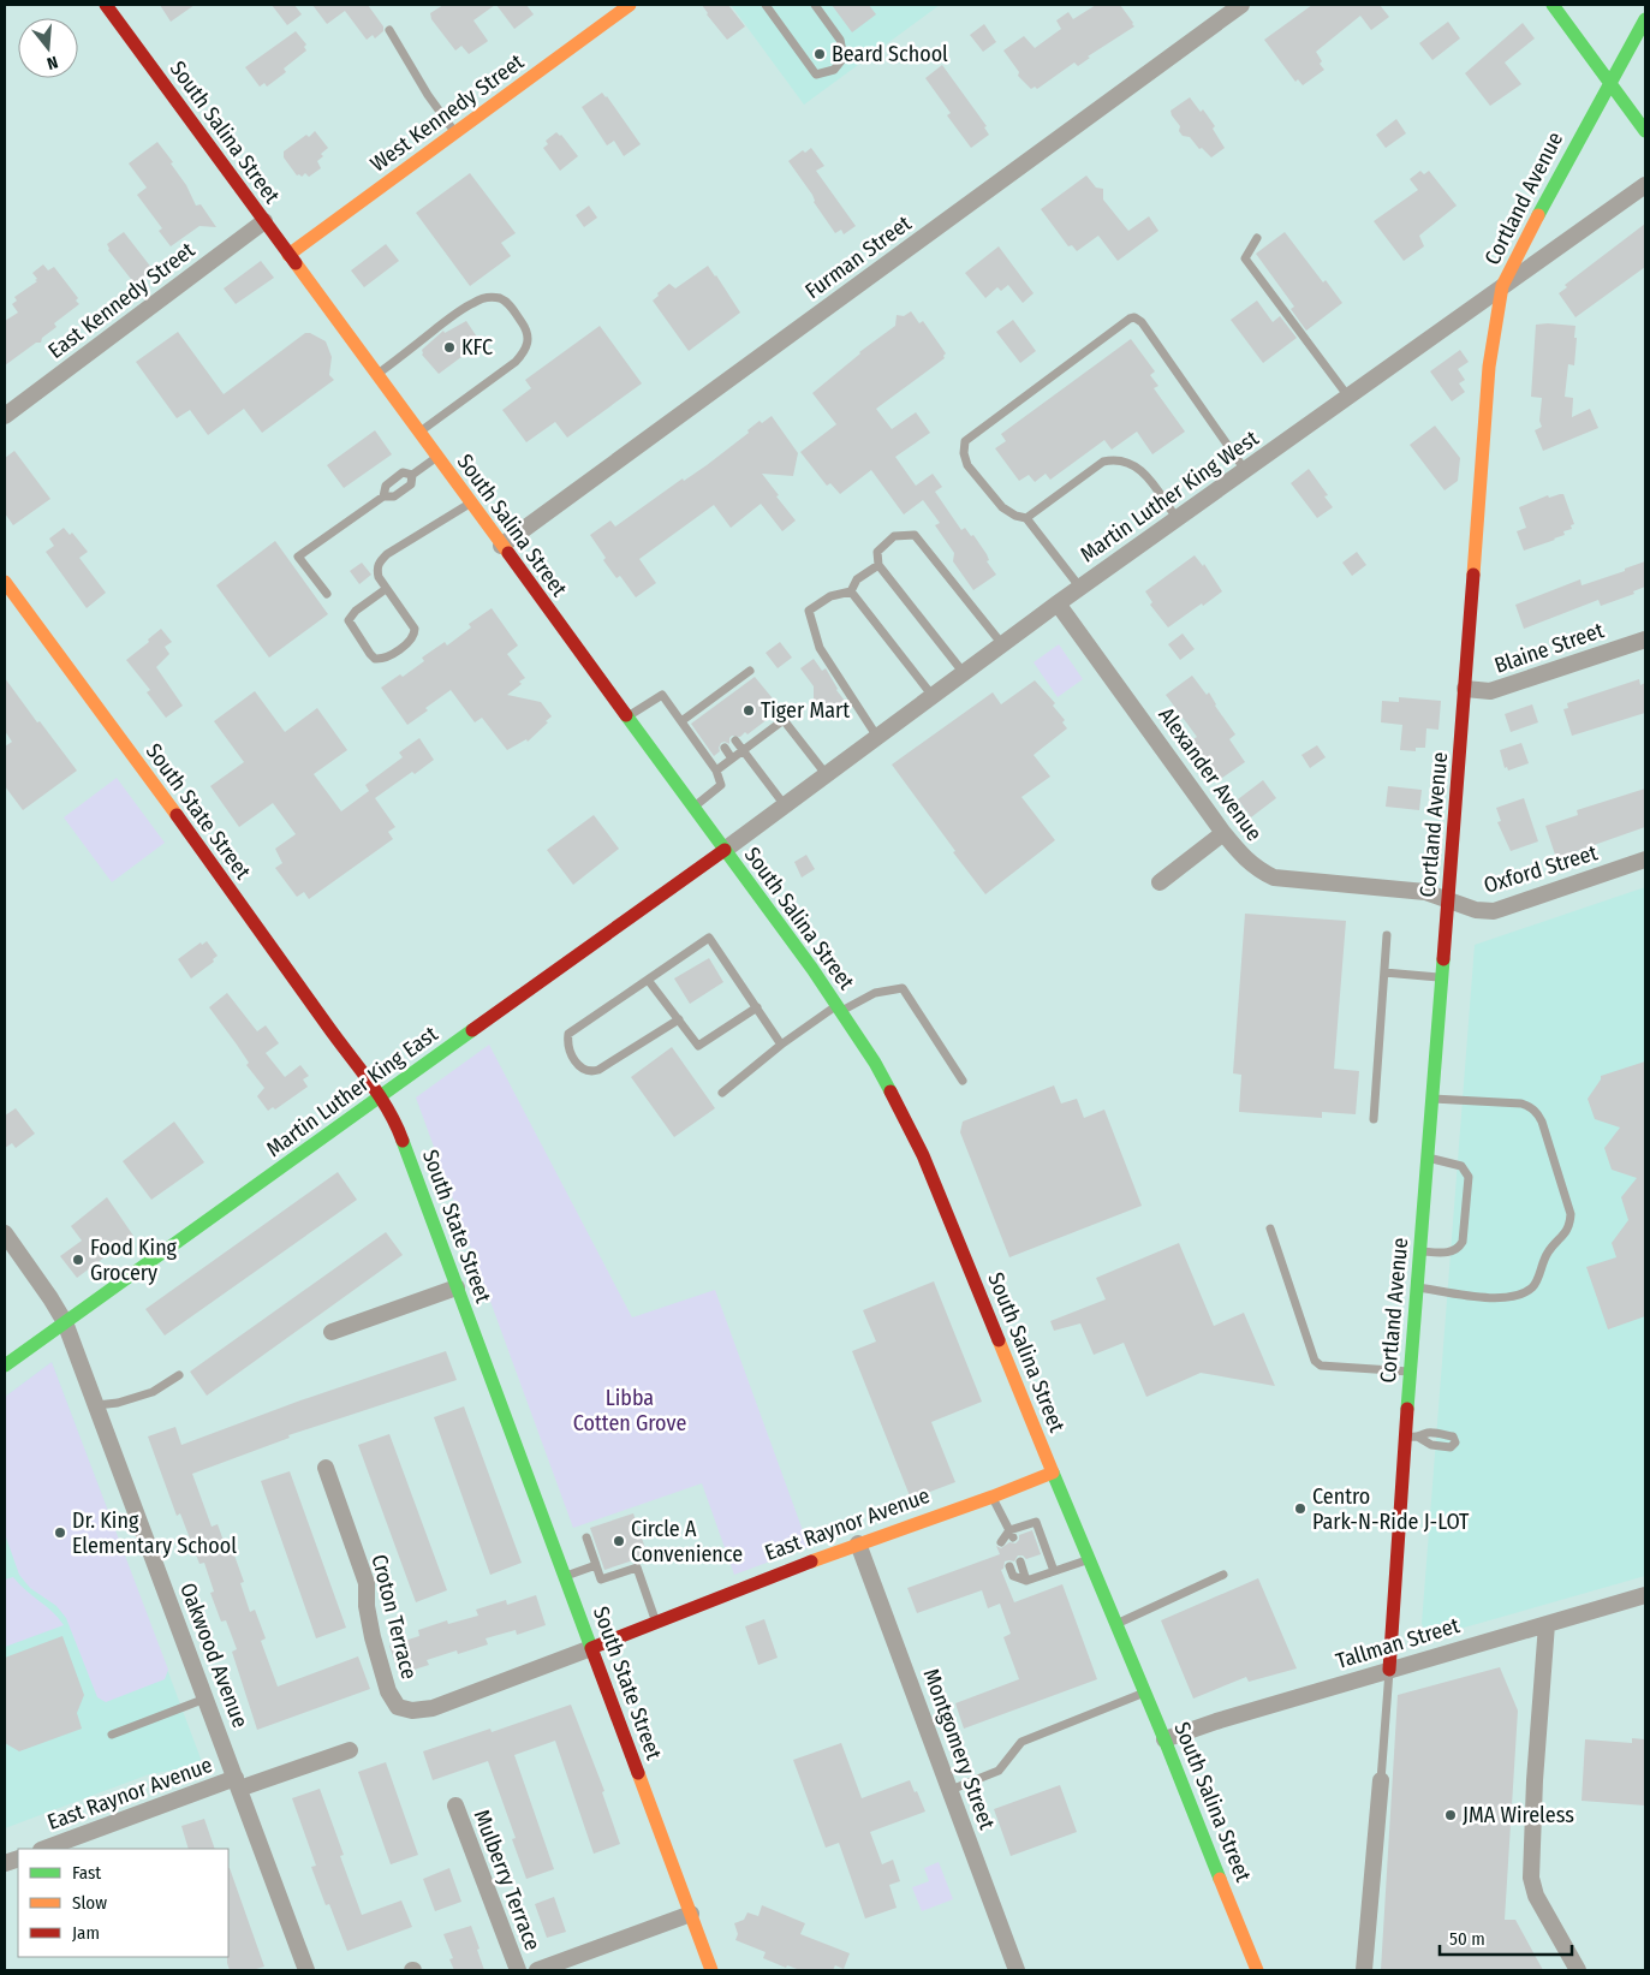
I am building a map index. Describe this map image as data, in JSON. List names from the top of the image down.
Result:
{
  "streets": {
    "street": [
      "West Kennedy Street",
      "South Salina Street",
      "Cortland Avenue",
      "Furman Street",
      "East Kennedy Street",
      "Martin Luther King West",
      "Blaine Street",
      "Alexander Avenue",
      "South State Street",
      "Oxford Street",
      "Martin Luther King East",
      "East Raynor Avenue",
      "Croton Terrace",
      "Tallman Street",
      "Oakwood Avenue",
      "Montgomery Street",
      "Mulberry Terrace"
    ]
  },
  "crossings": [
    ["West Kennedy Street", "South Salina Street"],
    ["South Salina Street", "Furman Street"],
    ["South Salina Street", "East Kennedy Street"],
    ["South Salina Street", "Martin Luther King West"],
    ["South Salina Street", "Martin Luther King East"],
    ["South Salina Street", "East Raynor Avenue"],
    ["South Salina Street", "Tallman Street"],
    ["Cortland Avenue", "Martin Luther King West"],
    ["Cortland Avenue", "Blaine Street"],
    ["Cortland Avenue", "Alexander Avenue"],
    ["Cortland Avenue", "Oxford Street"],
    ["Cortland Avenue", "Tallman Street"],
    ["Martin Luther King West", "Alexander Avenue"],
    ["Martin Luther King West", "Martin Luther King East"],
    ["Alexander Avenue", "Oxford Street"],
    ["South State Street", "Martin Luther King East"],
    ["South State Street", "East Raynor Avenue"],
    ["South State Street", "Croton Terrace"],
    ["Martin Luther King East", "Oakwood Avenue"],
    ["East Raynor Avenue", "Croton Terrace"],
    ["East Raynor Avenue", "Oakwood Avenue"],
    ["East Raynor Avenue", "Montgomery Street"]
  ],
  "parks": ["Libba Cotten Grove"],
  "places": [
    "Beard School",
    "KFC",
    "Tiger Mart",
    "Food King Grocery",
    "Centro Park-N-Ride J-LOT",
    "Dr. King Elementary School",
    "Circle A Convenience",
    "JMA Wireless"
  ],
  "legend": ["Fast", "Slow", "Jam"],
  "scale_bar": "50 m",
  "north": "bottom"
}
